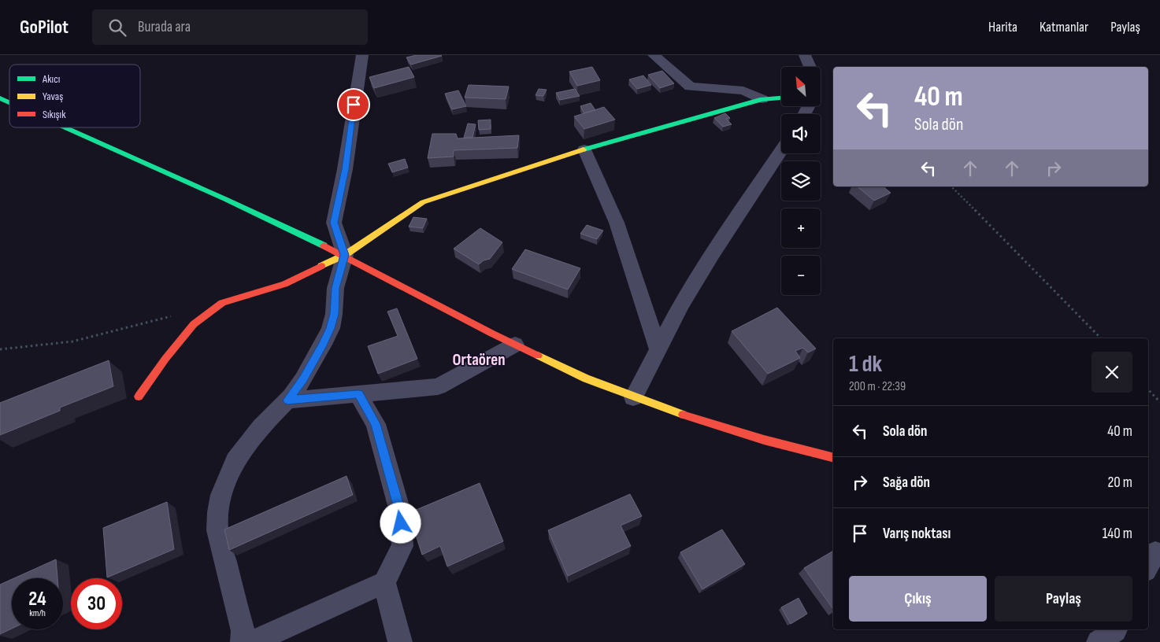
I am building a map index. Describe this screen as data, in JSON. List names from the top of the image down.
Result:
{
  "districts": ["Ortaören"],
  "legend": ["Akıcı", "Yavaş", "Sıkışık"],
  "north": "top left",
  "page": {
    "header": "GoPilot",
    "search": "Burada ara",
    "nav": ["Harita", "Katmanlar", "Paylaş"],
    "map_buttons": ["+", "−"],
    "turn": ["40 m", "Sola dön"],
    "heading": ["1 dk", "200 m · 22:39"],
    "list": [
      {
        "name": "Sola dön",
        "value": "40 m"
      },
      {
        "name": "Sağa dön",
        "value": "20 m"
      },
      {
        "name": "Varış noktası",
        "value": "140 m"
      }
    ],
    "buttons": ["Çıkış", "Paylaş"],
    "speed": "24 km/h",
    "limit": "30"
  }
}
